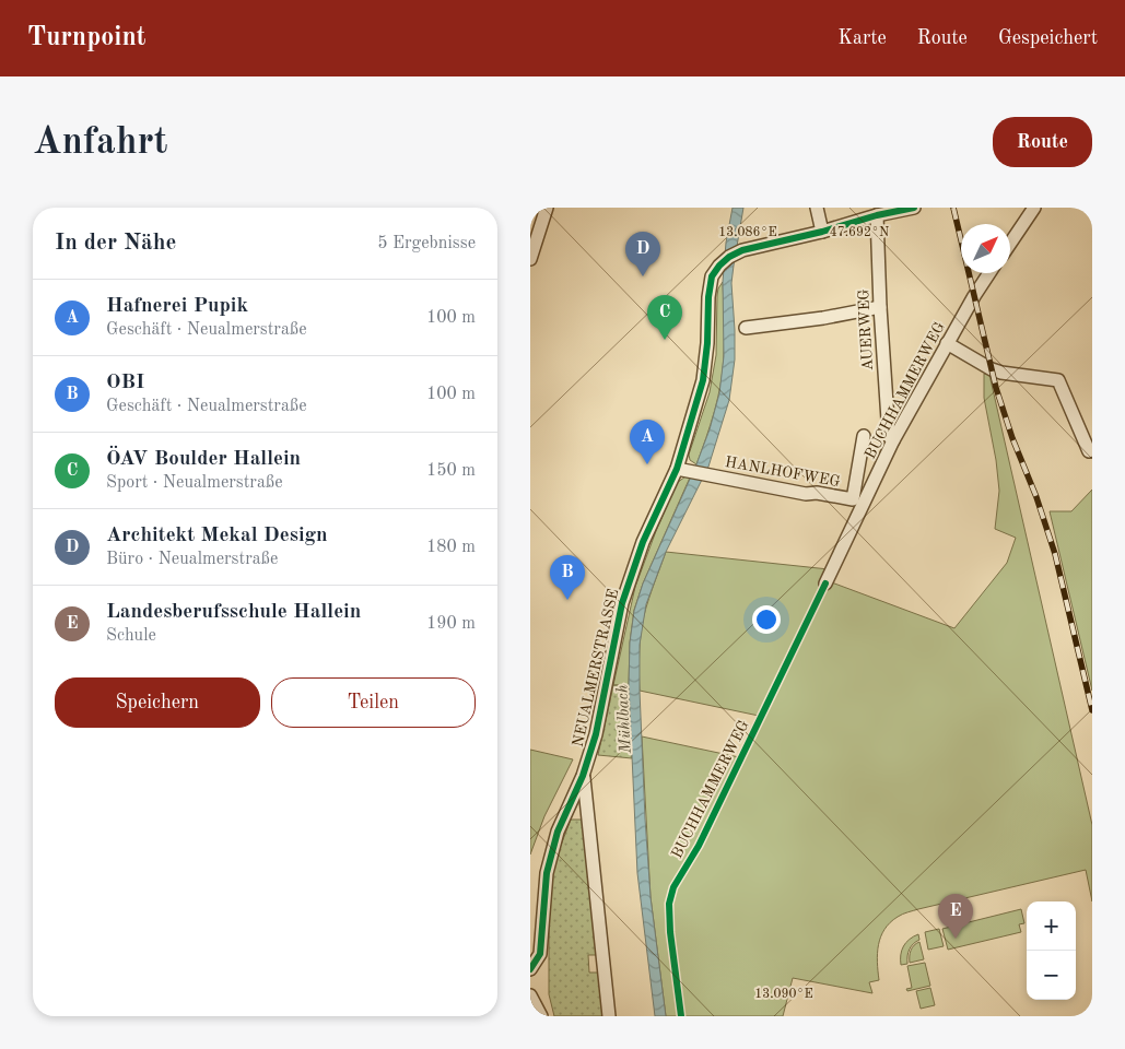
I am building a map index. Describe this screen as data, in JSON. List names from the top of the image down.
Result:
{
  "streets": {
    "street": [
      "AUERWEG",
      "BUCHHAMMERWEG",
      "HANLHOFWEG",
      "NEUALMERSTRASSE"
    ]
  },
  "crossings": [
    ["AUERWEG", "BUCHHAMMERWEG"],
    ["HANLHOFWEG", "NEUALMERSTRASSE"]
  ],
  "water": ["Mühlbach"],
  "north": "top right",
  "page": {
    "header": "Turnpoint",
    "nav": ["Karte", "Route", "Gespeichert"],
    "buttons": [
      "Route",
      ["Speichern", "Teilen"]
    ],
    "title": "Anfahrt",
    "heading": ["In der Nähe", "5 Ergebnisse"],
    "pins": [
      "D",
      "C",
      "A",
      "B",
      "E"
    ],
    "list": [
      {
        "mark": "A",
        "name": "Hafnerei Pupik",
        "note": "Geschäft · Neualmerstraße",
        "value": "100 m"
      },
      {
        "mark": "B",
        "name": "OBI",
        "note": "Geschäft · Neualmerstraße",
        "value": "100 m"
      },
      {
        "mark": "C",
        "name": "ÖAV Boulder Hallein",
        "note": "Sport · Neualmerstraße",
        "value": "150 m"
      },
      {
        "mark": "D",
        "name": "Architekt Mekal Design",
        "note": "Büro · Neualmerstraße",
        "value": "180 m"
      },
      {
        "mark": "E",
        "name": "Landesberufsschule Hallein",
        "note": "Schule",
        "value": "190 m"
      }
    ],
    "map_buttons": ["+", "−"]
  },
  "coordinates": ["13.086°E", "47.692°N", "13.090°E"]
}
